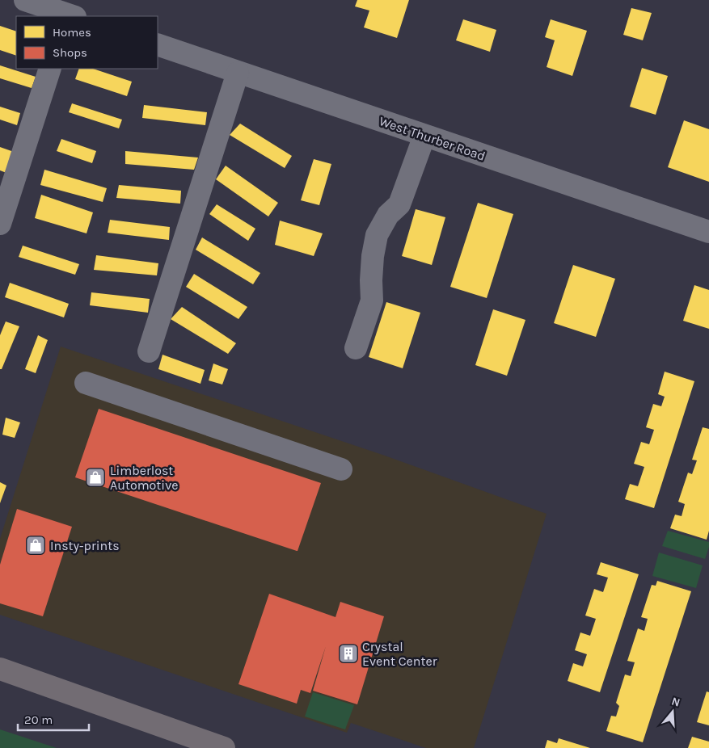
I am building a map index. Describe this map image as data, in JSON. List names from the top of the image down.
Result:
{
  "streets": {
    "street": ["West Thurber Road"]
  },
  "places": {
    "shop": ["Limberlost Automotive", "Insty-prints"],
    "building": ["Crystal Event Center"]
  },
  "legend": ["Homes", "Shops"],
  "scale_bar": "20 m",
  "north": "top"
}
